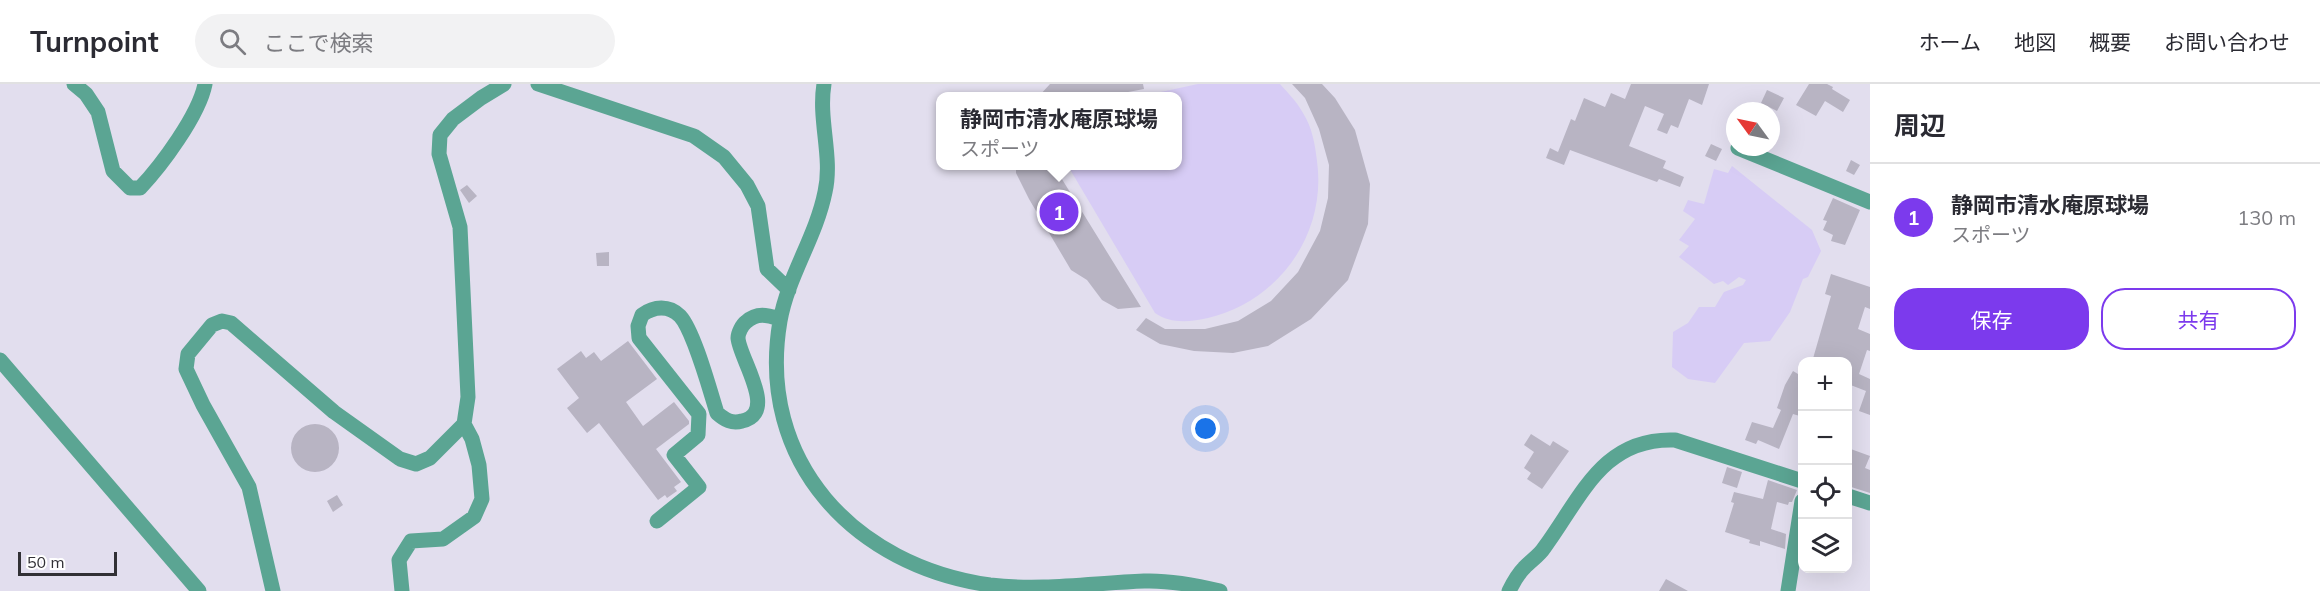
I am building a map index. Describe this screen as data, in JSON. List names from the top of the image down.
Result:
{
  "scale_bar": "50 m",
  "north": "top left",
  "page": {
    "header": "Turnpoint",
    "search": "ここで検索",
    "nav": [
      "ホーム",
      "地図",
      "概要",
      "お問い合わせ"
    ],
    "heading": "周辺",
    "popup": ["静岡市清水庵原球場", "スポーツ"],
    "list": [
      {
        "mark": "1",
        "name": "静岡市清水庵原球場",
        "note": "スポーツ",
        "value": "130 m"
      }
    ],
    "pins": "1",
    "buttons": ["保存", "共有"],
    "map_buttons": ["+", "−"],
    "scale": "50 m"
  }
}
